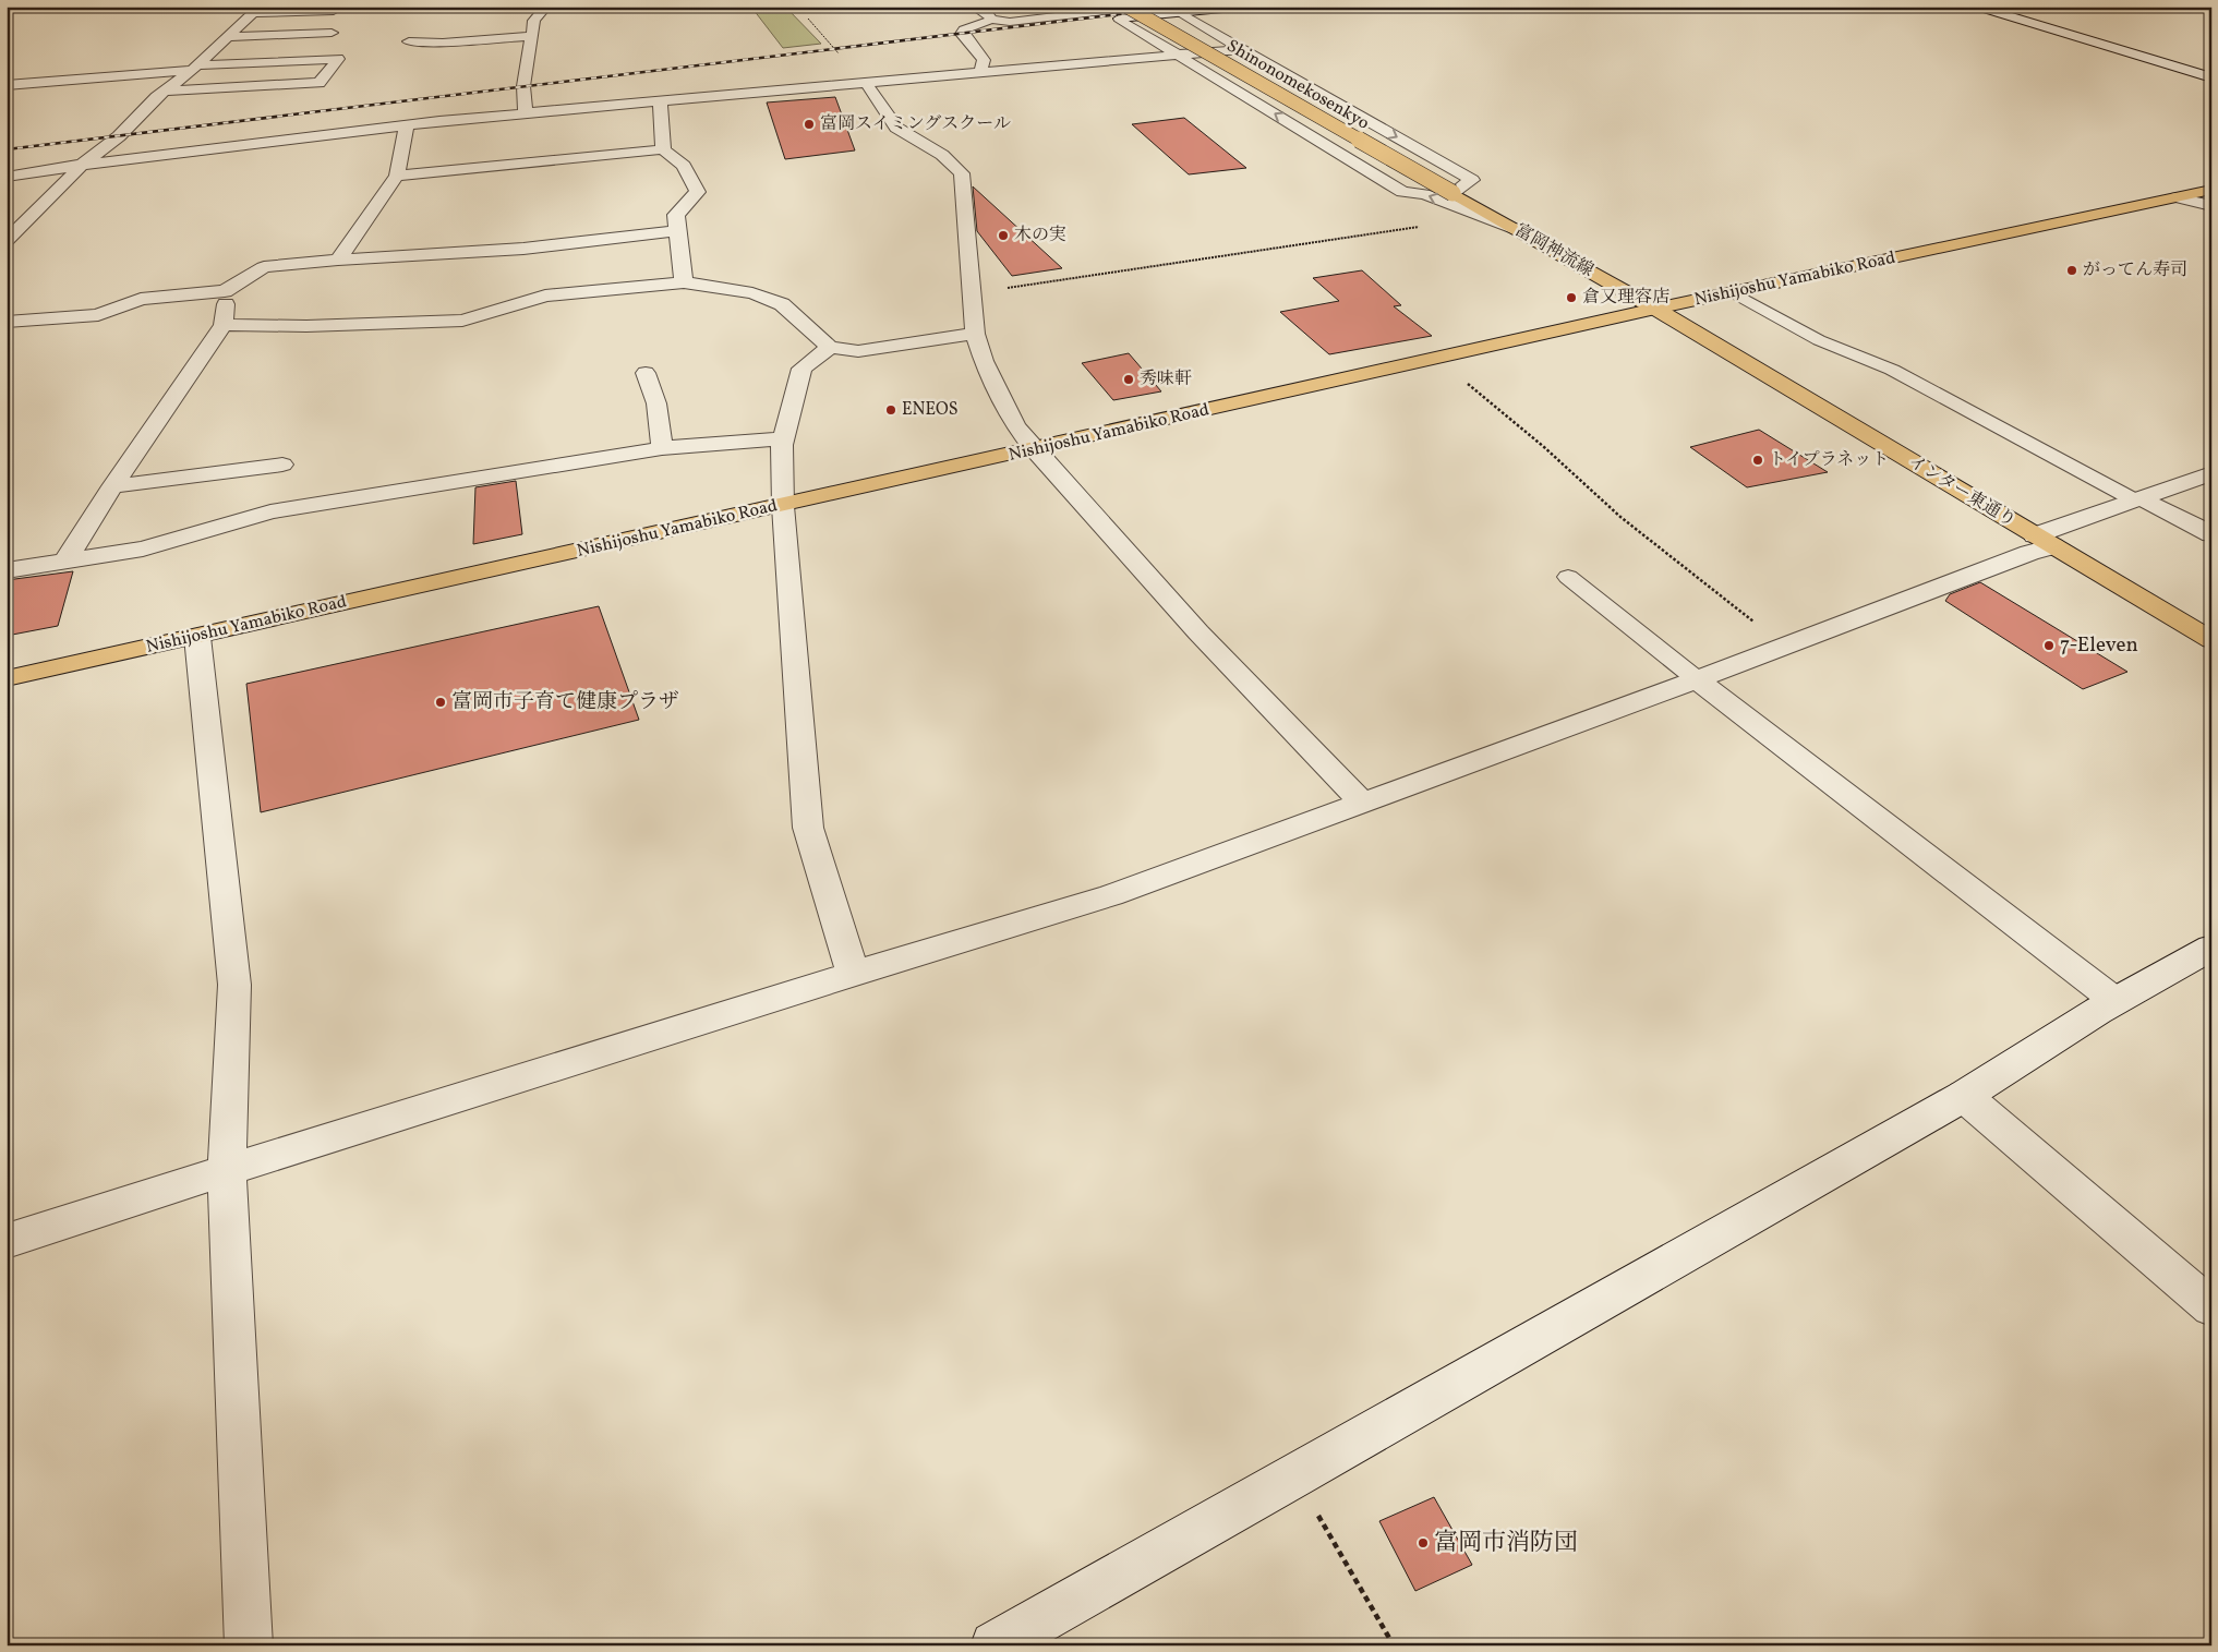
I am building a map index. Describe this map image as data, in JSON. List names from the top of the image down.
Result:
{
  "streets": {
    "main road": [
      "Shinonomekosenkyo",
      "富岡神流線",
      "Nishijoshu Yamabiko Road",
      "インター東通り"
    ]
  },
  "crossings": [
    ["Shinonomekosenkyo", "富岡神流線"],
    ["富岡神流線", "Nishijoshu Yamabiko Road"],
    ["富岡神流線", "インター東通り"],
    ["Nishijoshu Yamabiko Road", "インター東通り"]
  ],
  "places": [
    "富岡スイミングスクール",
    "木の実",
    "がってん寿司",
    "倉又理容店",
    "秀味軒",
    "ENEOS",
    "トイプラネット",
    "7-Eleven",
    "富岡市子育て健康プラザ",
    "富岡市消防団"
  ]
}
